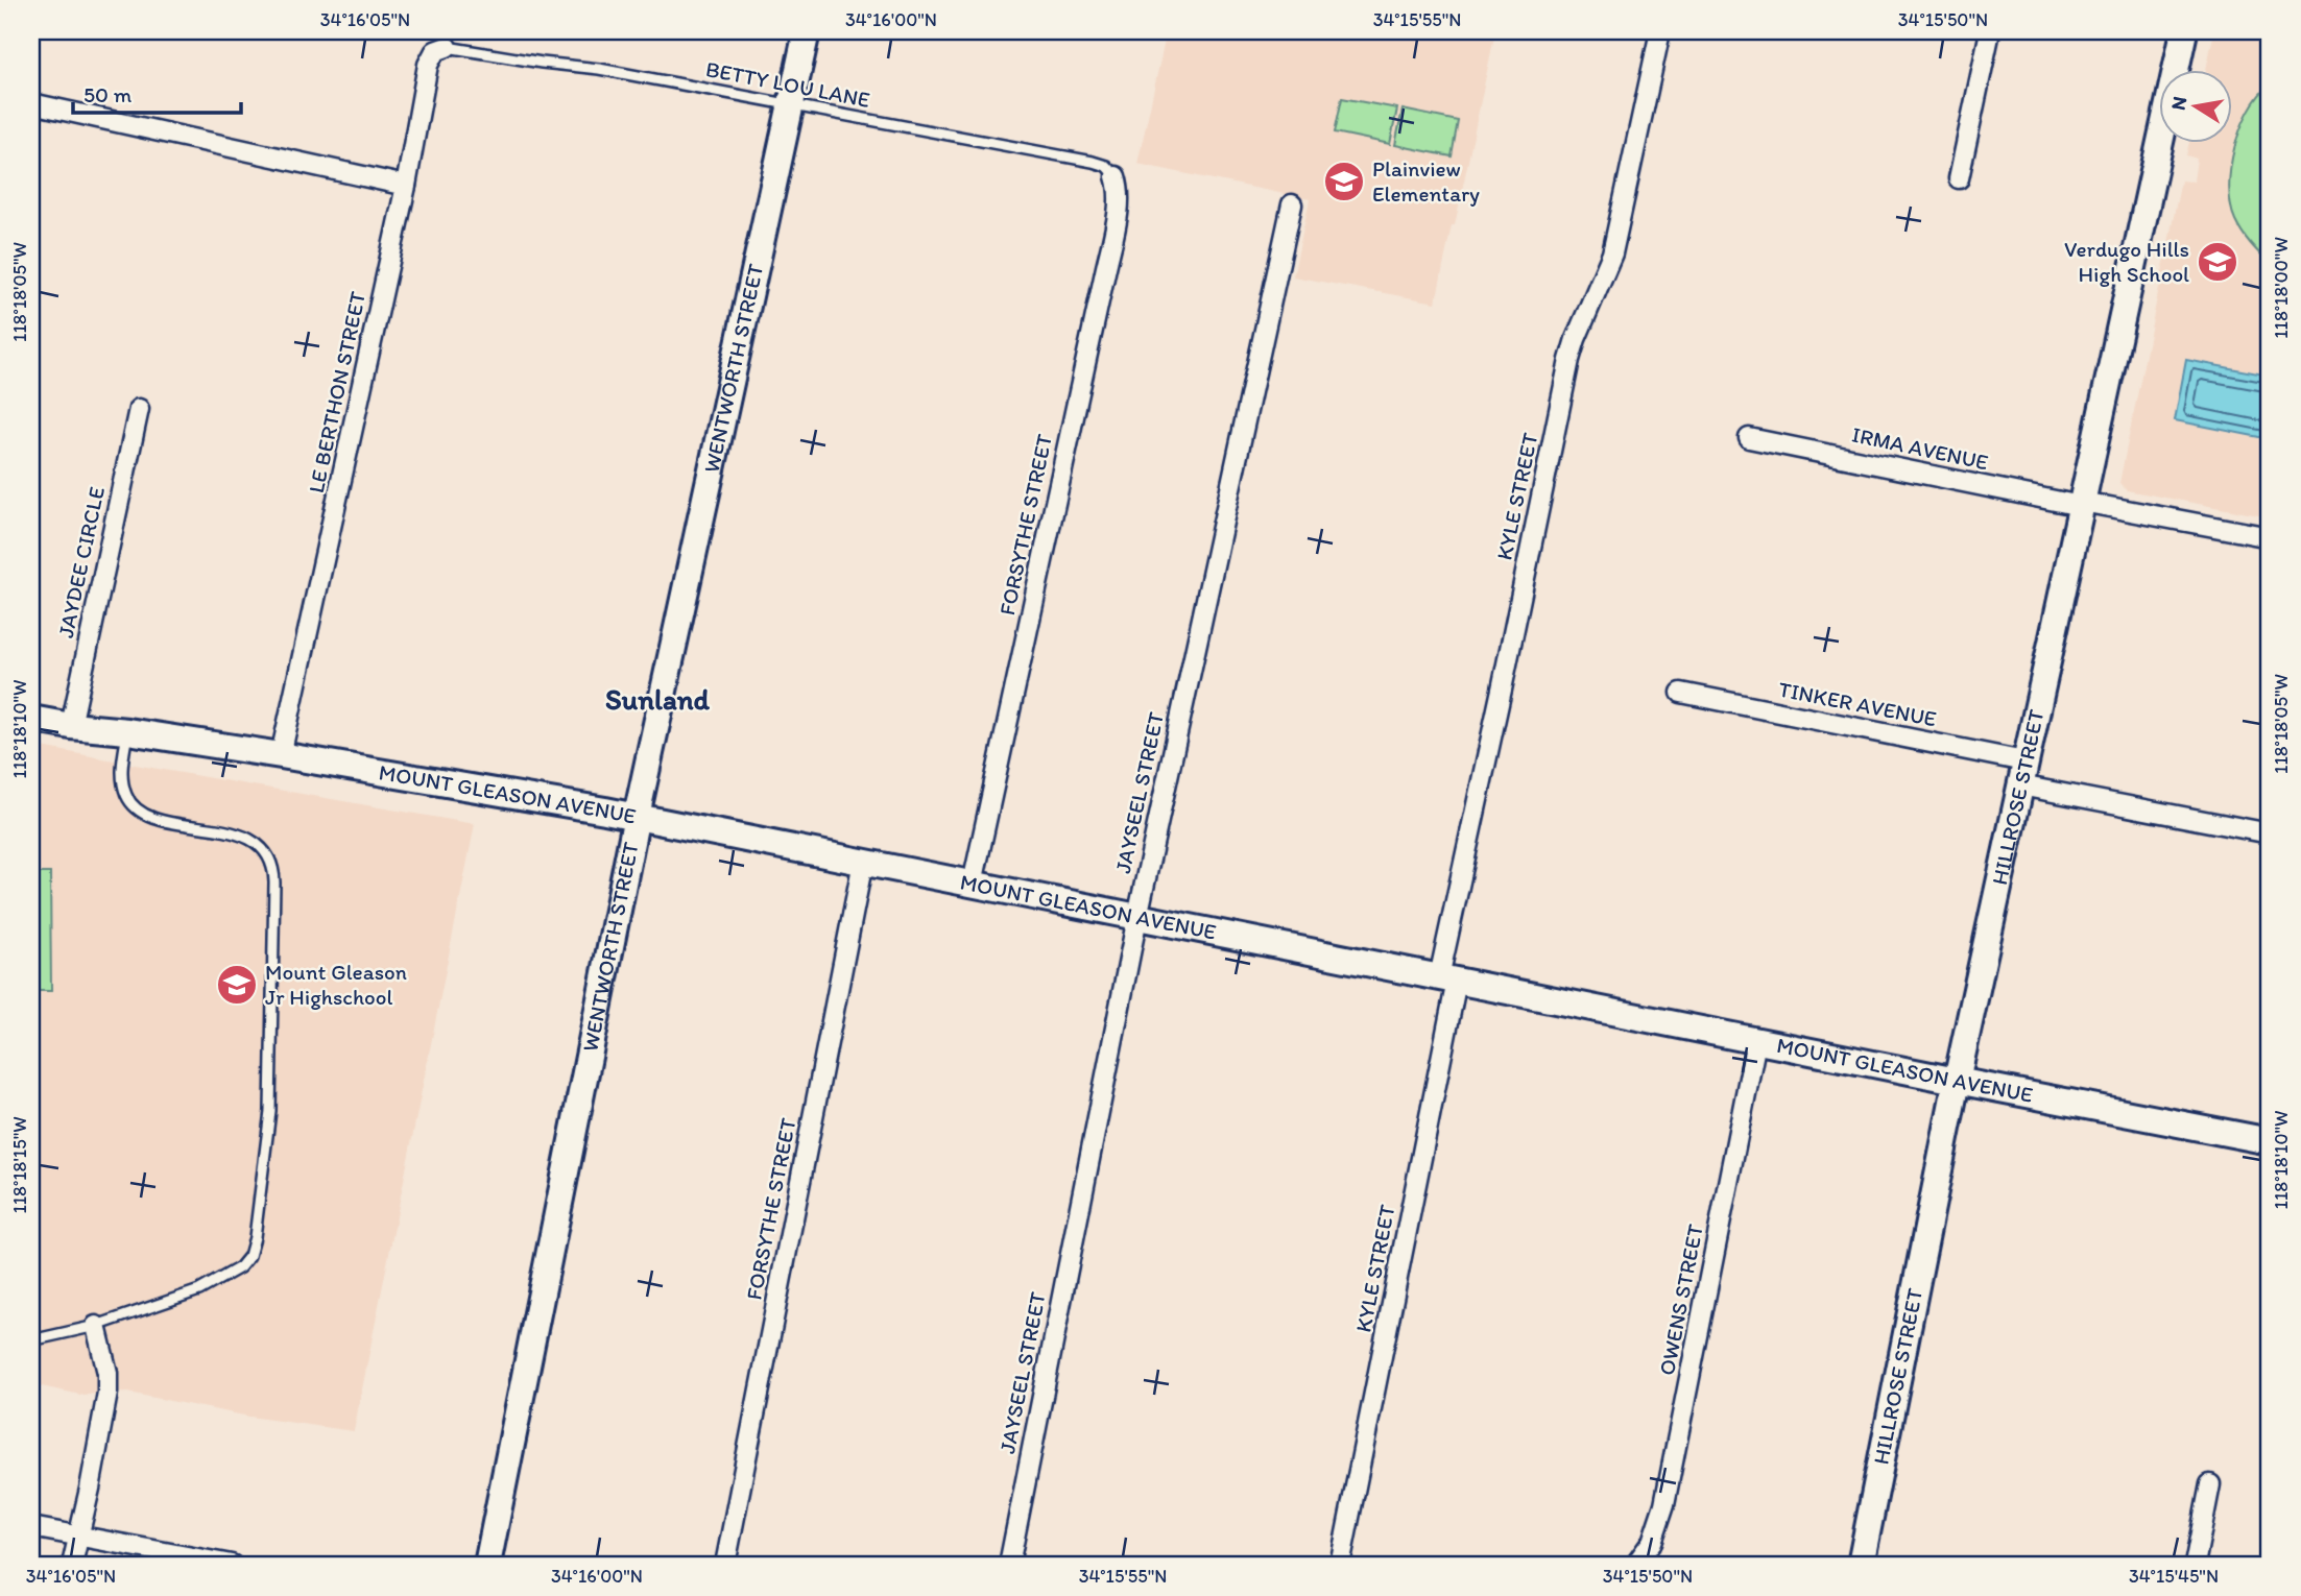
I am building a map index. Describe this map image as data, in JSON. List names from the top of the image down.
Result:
{
  "streets": {
    "street": [
      "WENTWORTH STREET",
      "LE BERTHON STREET",
      "IRMA AVENUE",
      "KYLE STREET",
      "FORSYTHE STREET",
      "JAYDEE CIRCLE",
      "TINKER AVENUE",
      "JAYSEEL STREET",
      "MOUNT GLEASON AVENUE",
      "HILLROSE STREET",
      "OWENS STREET"
    ],
    "lane": ["BETTY LOU LANE"]
  },
  "crossings": [
    ["BETTY LOU LANE", "WENTWORTH STREET"],
    ["BETTY LOU LANE", "LE BERTHON STREET"],
    ["BETTY LOU LANE", "FORSYTHE STREET"],
    ["WENTWORTH STREET", "MOUNT GLEASON AVENUE"],
    ["LE BERTHON STREET", "MOUNT GLEASON AVENUE"],
    ["IRMA AVENUE", "HILLROSE STREET"],
    ["KYLE STREET", "MOUNT GLEASON AVENUE"],
    ["FORSYTHE STREET", "MOUNT GLEASON AVENUE"],
    ["JAYDEE CIRCLE", "MOUNT GLEASON AVENUE"],
    ["TINKER AVENUE", "HILLROSE STREET"],
    ["JAYSEEL STREET", "MOUNT GLEASON AVENUE"],
    ["MOUNT GLEASON AVENUE", "HILLROSE STREET"],
    ["MOUNT GLEASON AVENUE", "OWENS STREET"]
  ],
  "districts": ["Sunland"],
  "places": {
    "school or university": ["Plainview Elementary", "Verdugo Hills High School", "Mount Gleason Jr Highschool"]
  },
  "scale_bar": "50 m",
  "north": "left",
  "coordinates": [
    "34°16'05\"N",
    "34°16'00\"N",
    "34°15'55\"N",
    "34°15'50\"N",
    "118°18'00\"W",
    "118°18'05\"W",
    "118°18'10\"W",
    "118°18'15\"W",
    "34°15'45\"N"
  ]
}
